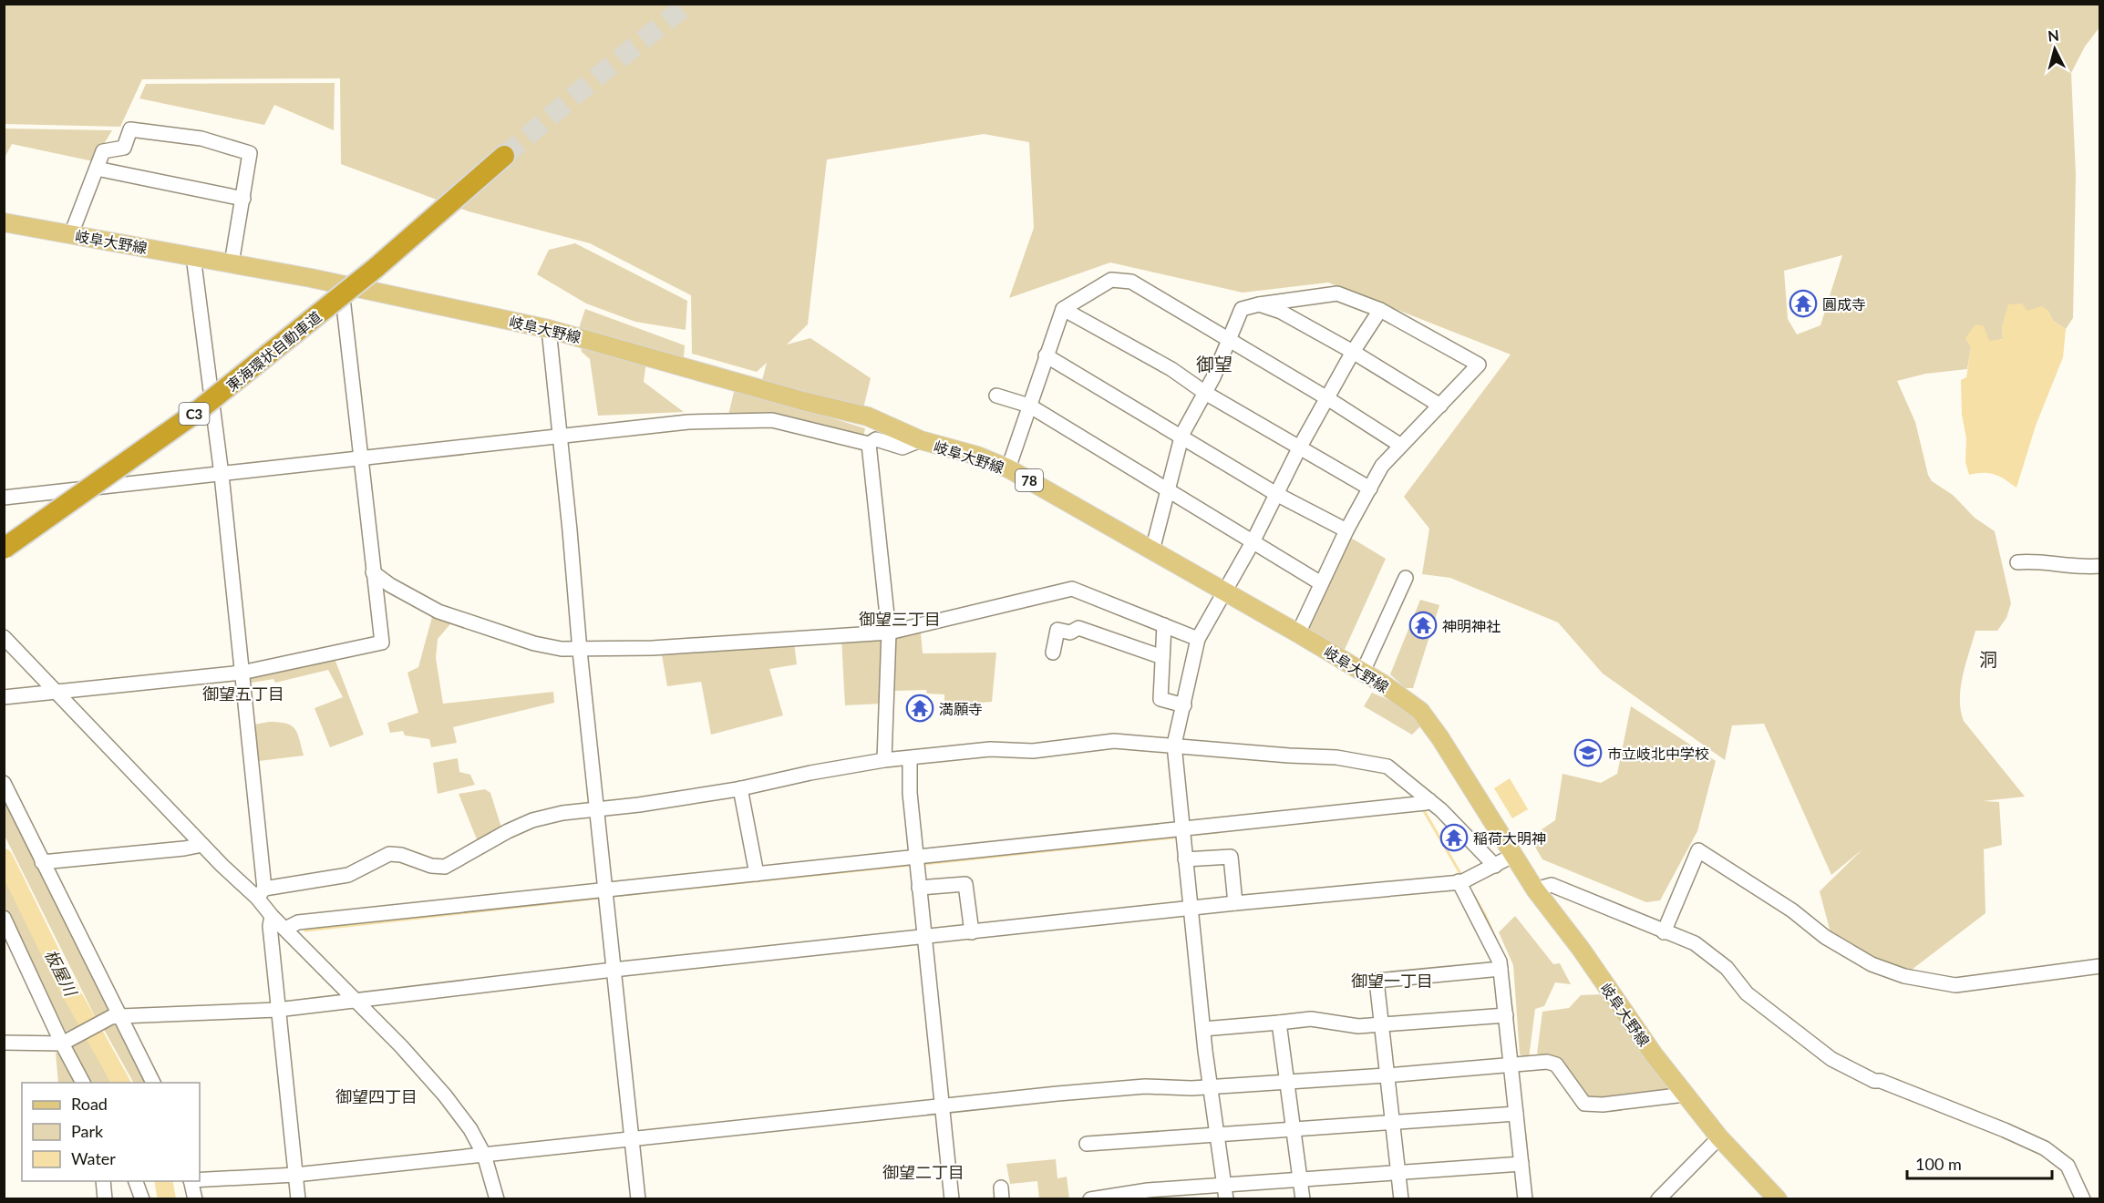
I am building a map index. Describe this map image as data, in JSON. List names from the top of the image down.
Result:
{
  "streets": {
    "highway": ["東海環状自動車道", "C3"],
    "main road": ["岐阜大野線", "78"]
  },
  "districts": [
    "御望",
    "御望三丁目",
    "洞",
    "御望五丁目",
    "御望一丁目",
    "御望四丁目",
    "御望二丁目"
  ],
  "water": ["板屋川"],
  "places": {
    "temple": [
      "圓成寺",
      "神明神社",
      "満願寺",
      "稲荷大明神"
    ],
    "school or university": ["市立岐北中学校"]
  },
  "legend": ["Road", "Park", "Water"],
  "scale_bar": "100 m",
  "north": "top"
}
